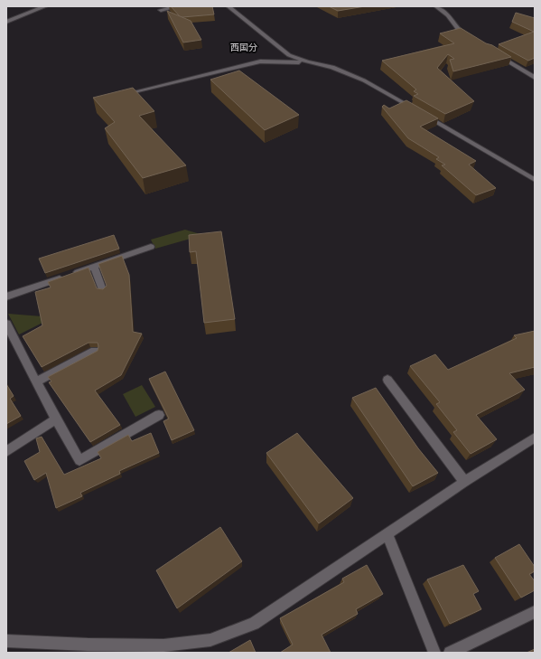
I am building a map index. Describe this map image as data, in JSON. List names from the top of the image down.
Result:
{
  "districts": ["西国分"]
}
